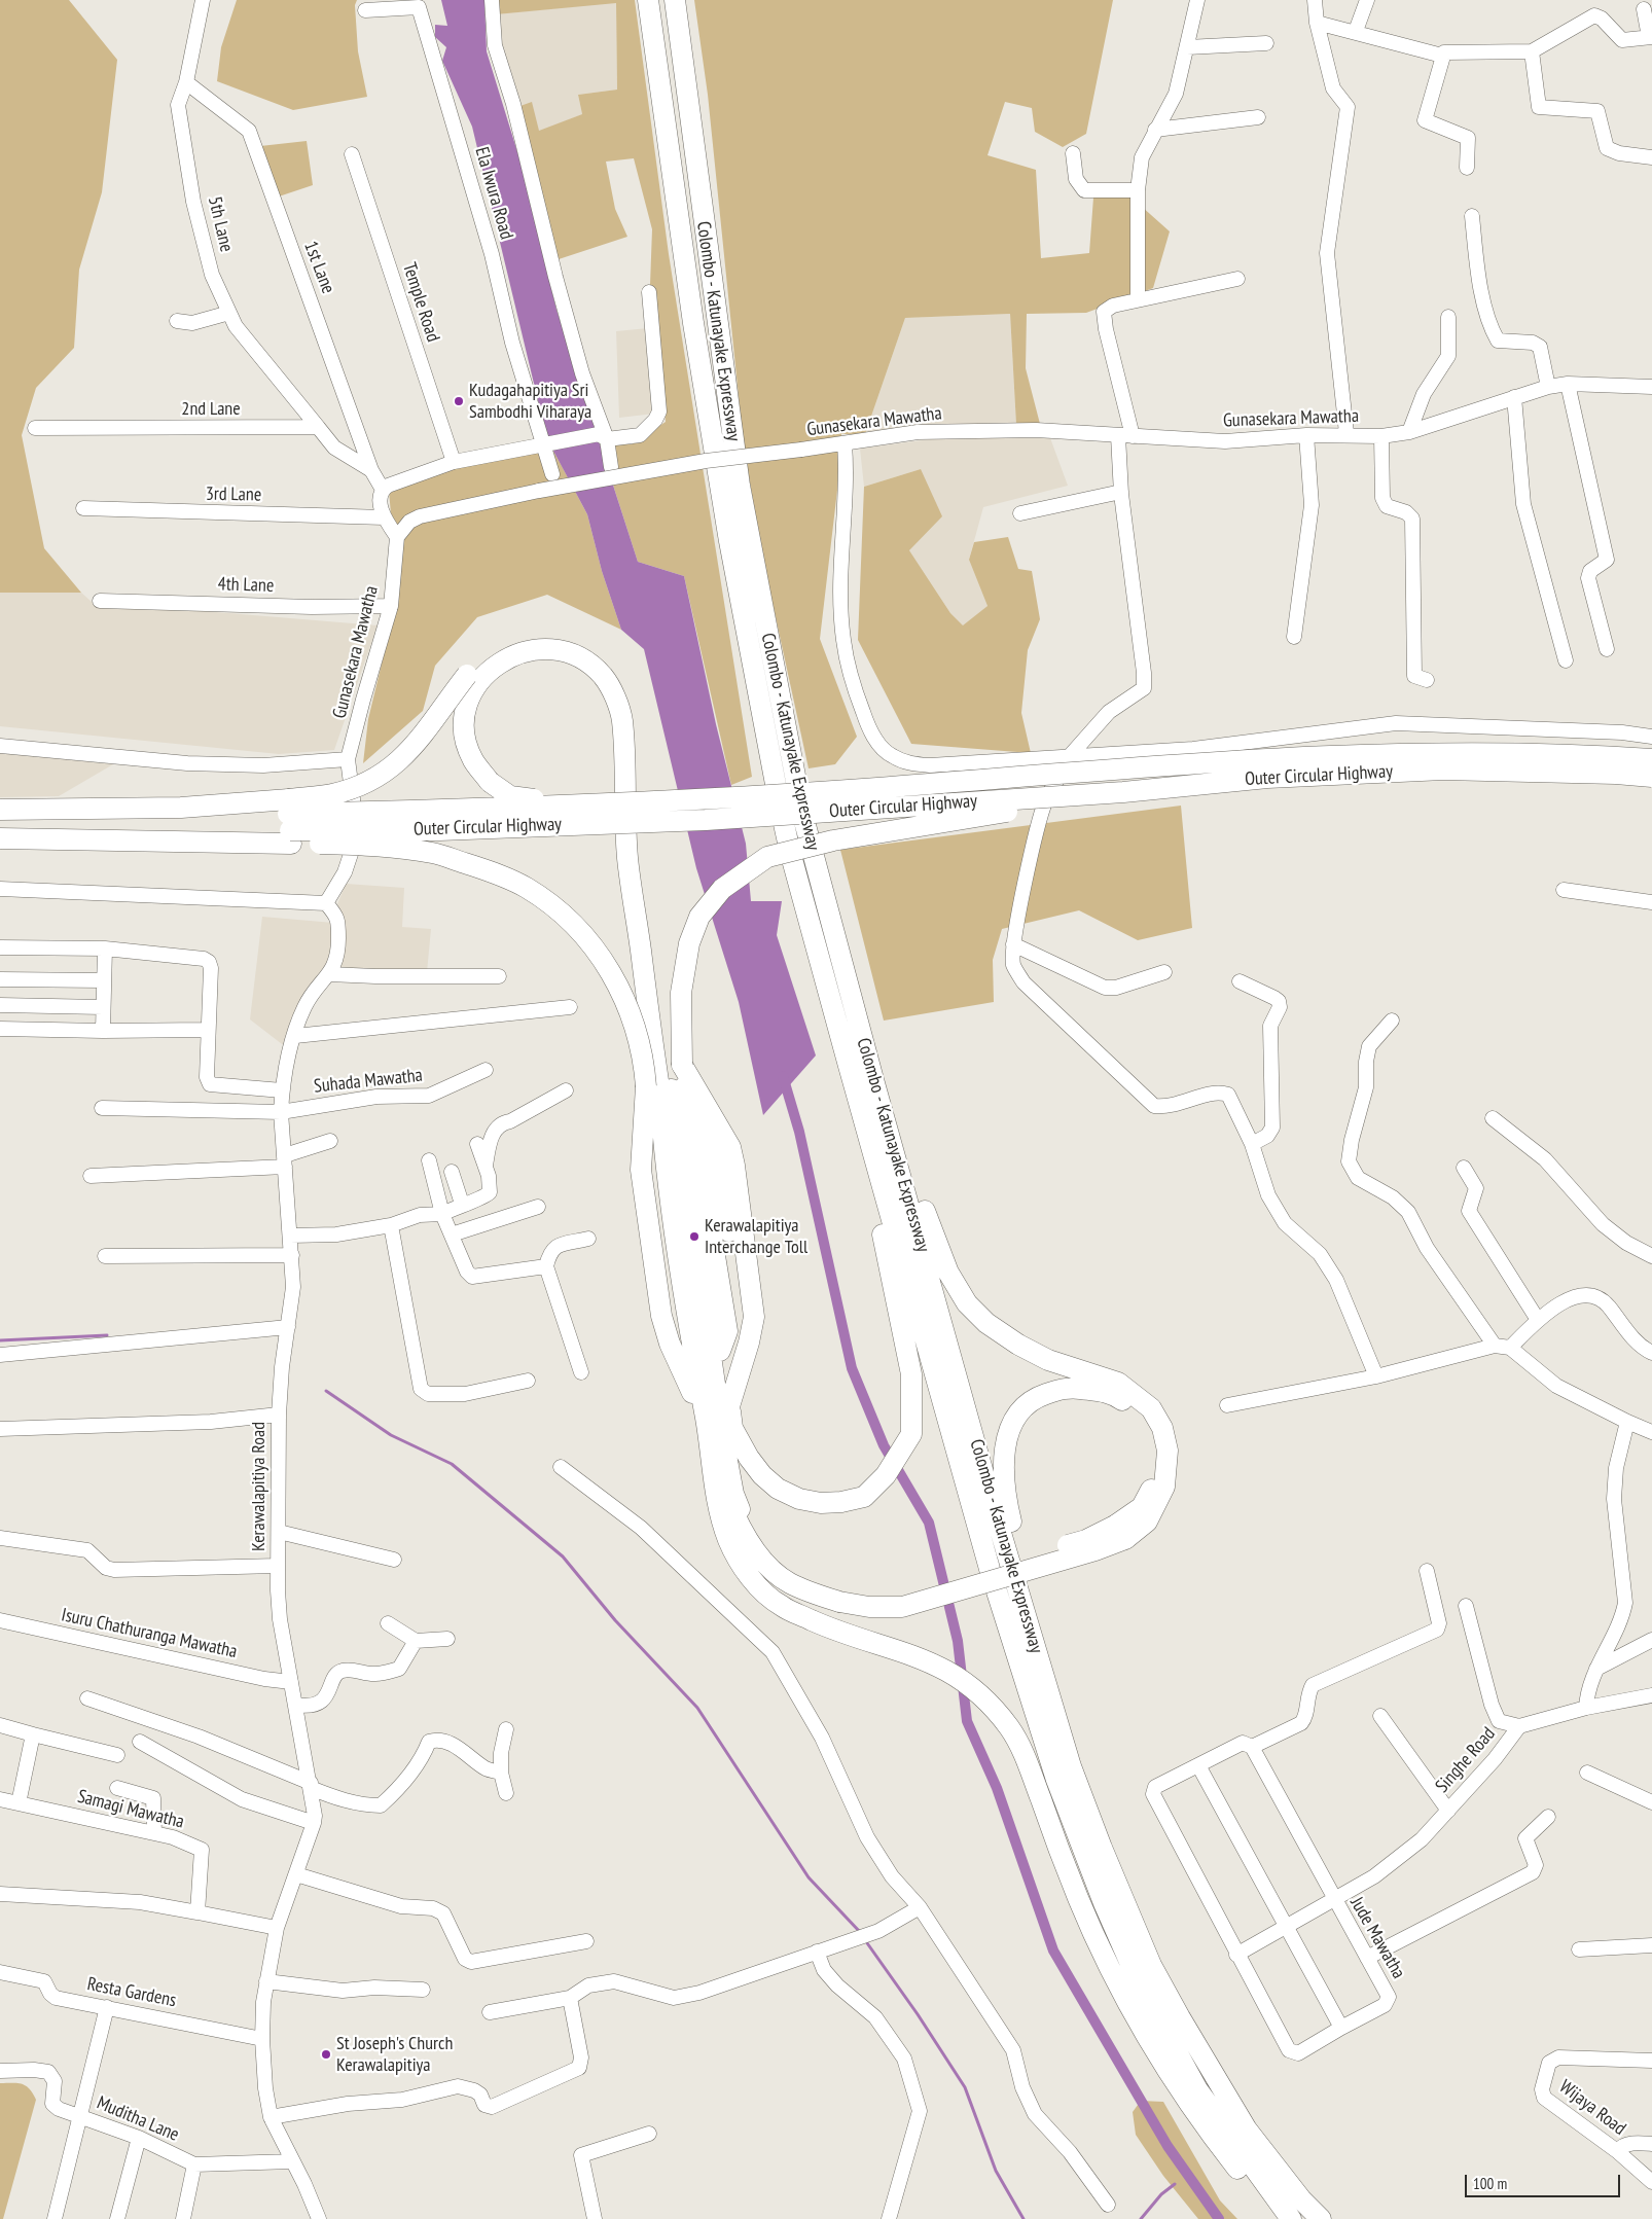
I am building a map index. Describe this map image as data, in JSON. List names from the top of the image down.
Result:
{
  "streets": {
    "highway": ["Colombo - Katunayake Expressway", "Outer Circular Highway"],
    "street": [
      "Ela Iwura Road",
      "5th Lane",
      "1st Lane",
      "Temple Road",
      "2nd Lane",
      "Gunasekara Mawatha",
      "3rd Lane",
      "4th Lane",
      "Suhada Mawatha",
      "Kerawalapitiya Road",
      "Isuru Chathuranga Mawatha",
      "Singhe Road",
      "Samagi Mawatha",
      "Jude Mawatha",
      "Resta Gardens",
      "Wijaya Road",
      "Muditha Lane"
    ]
  },
  "crossings": [
    ["5th Lane", "1st Lane"],
    ["5th Lane", "2nd Lane"],
    ["Gunasekara Mawatha", "4th Lane"],
    ["Suhada Mawatha", "Kerawalapitiya Road"],
    ["Kerawalapitiya Road", "Isuru Chathuranga Mawatha"],
    ["Kerawalapitiya Road", "Resta Gardens"],
    ["Kerawalapitiya Road", "Muditha Lane"],
    ["Singhe Road", "Jude Mawatha"],
    ["Resta Gardens", "Muditha Lane"]
  ],
  "places": ["Kudagahapitiya Sri Sambodhi Viharaya", "Kerawalapitiya Interchange Toll", "St Joseph's Church Kerawalapitiya"],
  "scale_bar": "100 m"
}
